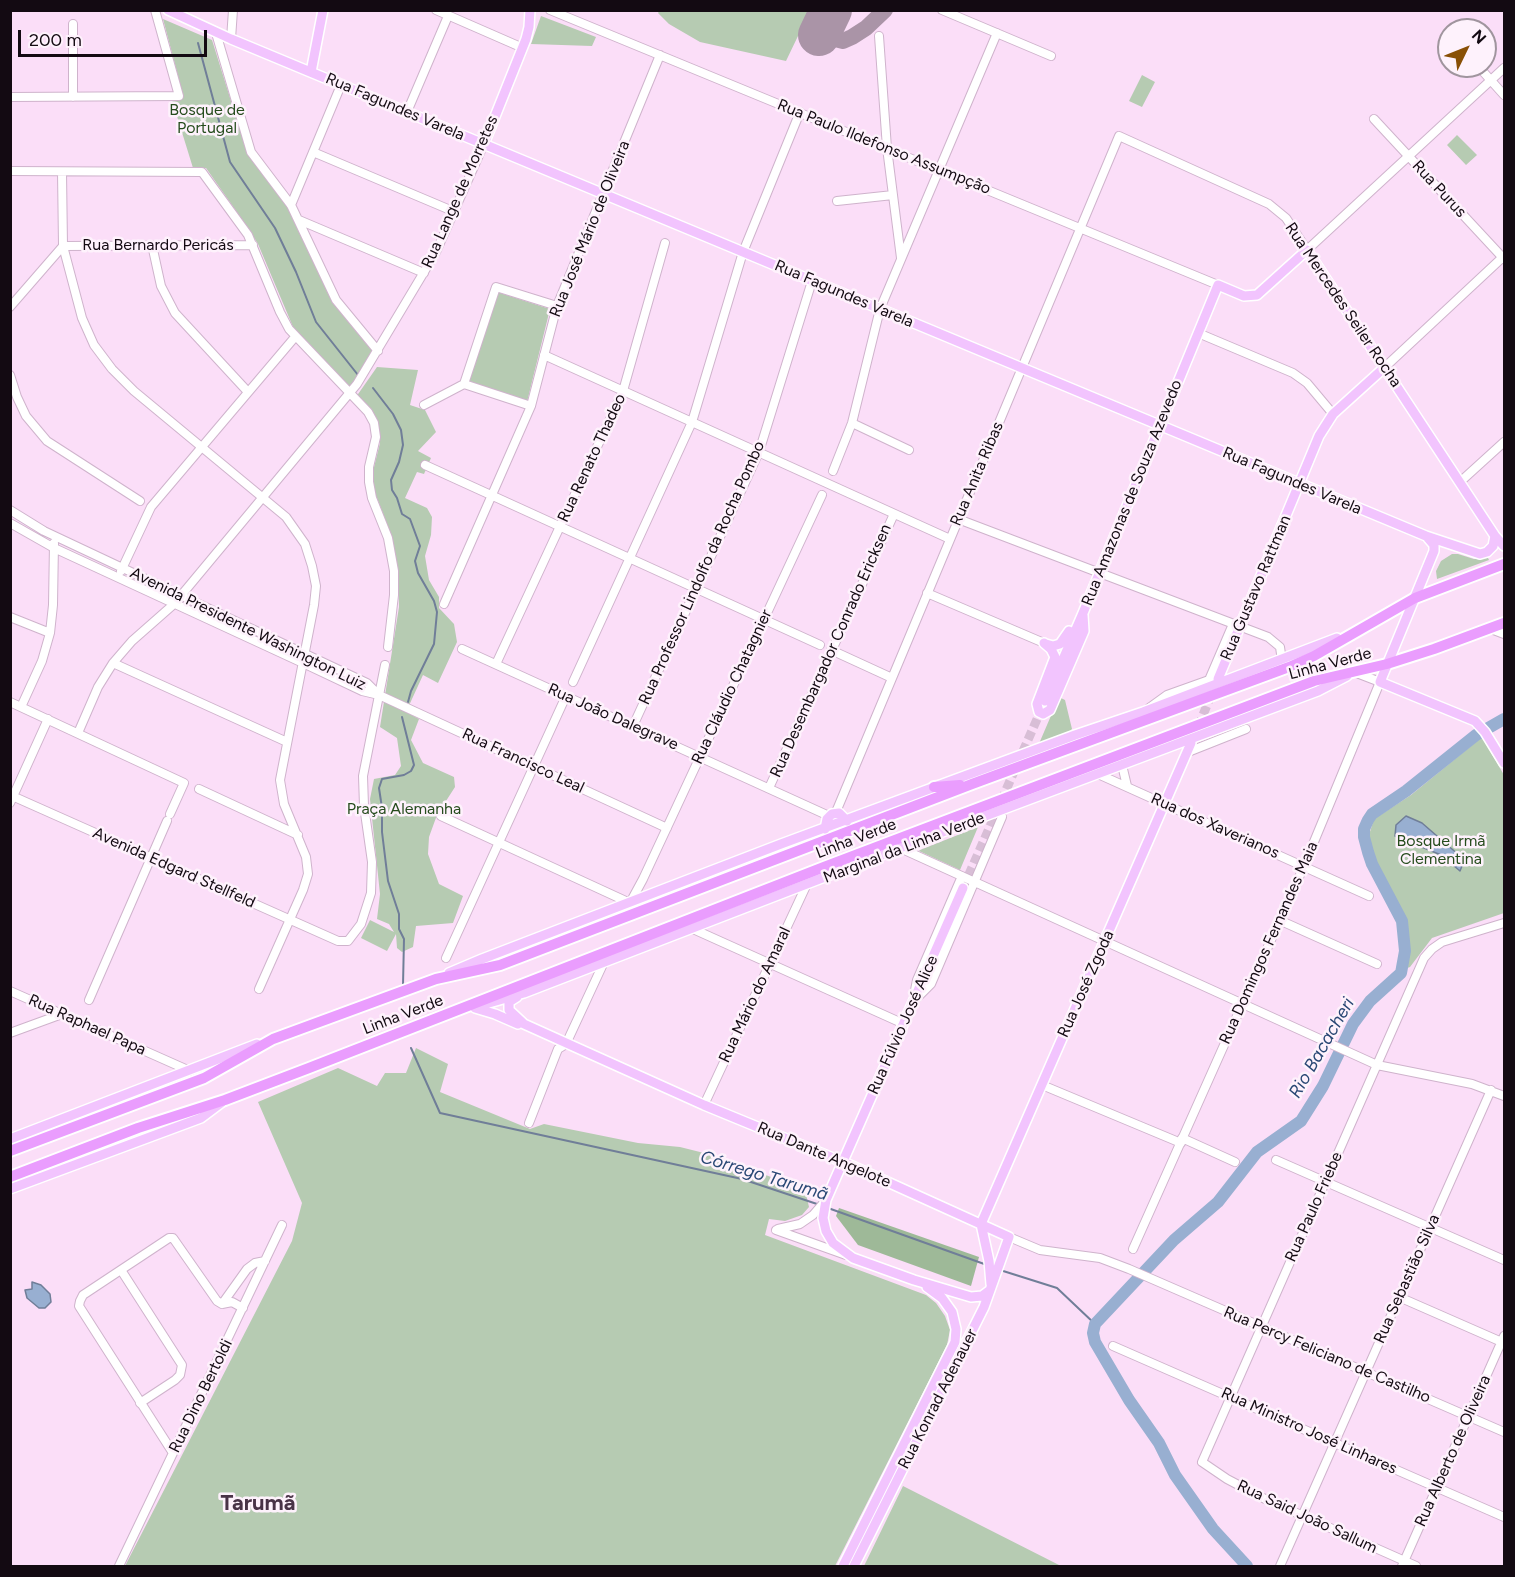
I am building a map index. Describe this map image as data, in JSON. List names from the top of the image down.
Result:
{
  "streets": {
    "highway": ["Linha Verde"],
    "main road": [
      "Rua Fagundes Varela",
      "Rua Lange de Morretes",
      "Rua Mercedes Seiler Rocha",
      "Rua Amazonas de Souza Azevedo",
      "Rua Gustavo Rattman",
      "Marginal da Linha Verde",
      "Rua Domingos Fernandes Maia",
      "Rua José Zgoda",
      "Rua Fúlvio José Alice",
      "Rua Dante Angelote",
      "Rua Konrad Adenauer"
    ],
    "street": [
      "Rua Paulo Ildefonso Assumpção",
      "Rua Purus",
      "Rua José Mário de Oliveira",
      "Rua Bernardo Pericás",
      "Rua Renato Thadeo",
      "Rua Anita Ribas",
      "Rua Professor Lindolfo da Rocha Pombo",
      "Avenida Presidente Washington Luiz",
      "Rua Desembargador Conrado Ericksen",
      "Rua Cláudio Chatagnier",
      "Rua João Dalegrave",
      "Rua Francisco Leal",
      "Rua dos Xaverianos",
      "Avenida Edgard Stellfeld",
      "Rua Mário do Amaral",
      "Rua Raphael Papa",
      "Rua Paulo Friebe",
      "Rua Sebastião Silva",
      "Rua Percy Feliciano de Castilho",
      "Rua Dino Bertoldi",
      "Rua Ministro José Linhares",
      "Rua Alberto de Oliveira",
      "Rua Said João Sallum"
    ]
  },
  "crossings": [
    ["Rua Fagundes Varela", "Rua Lange de Morretes"],
    ["Rua Fagundes Varela", "Rua José Mário de Oliveira"],
    ["Rua Fagundes Varela", "Rua Mercedes Seiler Rocha"],
    ["Rua Fagundes Varela", "Rua Anita Ribas"],
    ["Rua Fagundes Varela", "Rua Amazonas de Souza Azevedo"],
    ["Rua Fagundes Varela", "Rua Professor Lindolfo da Rocha Pombo"],
    ["Rua Fagundes Varela", "Rua Gustavo Rattman"],
    ["Rua Fagundes Varela", "Rua Domingos Fernandes Maia"],
    ["Rua Paulo Ildefonso Assumpção", "Rua José Mário de Oliveira"],
    ["Rua Paulo Ildefonso Assumpção", "Rua Anita Ribas"],
    ["Rua Paulo Ildefonso Assumpção", "Rua Amazonas de Souza Azevedo"],
    ["Rua Purus", "Rua Gustavo Rattman"],
    ["Rua Lange de Morretes", "Avenida Presidente Washington Luiz"],
    ["Rua Mercedes Seiler Rocha", "Rua Anita Ribas"],
    ["Rua Mercedes Seiler Rocha", "Rua Gustavo Rattman"],
    ["Rua Renato Thadeo", "Rua João Dalegrave"],
    ["Rua Anita Ribas", "Rua João Dalegrave"],
    ["Rua Professor Lindolfo da Rocha Pombo", "Rua João Dalegrave"],
    ["Avenida Presidente Washington Luiz", "Rua Francisco Leal"],
    ["Avenida Presidente Washington Luiz", "Avenida Edgard Stellfeld"],
    ["Rua Desembargador Conrado Ericksen", "Rua João Dalegrave"],
    ["Linha Verde", "Marginal da Linha Verde"],
    ["Linha Verde", "Rua Domingos Fernandes Maia"],
    ["Linha Verde", "Rua Raphael Papa"],
    ["Rua Cláudio Chatagnier", "Rua João Dalegrave"],
    ["Rua Cláudio Chatagnier", "Rua Francisco Leal"],
    ["Rua Francisco Leal", "Avenida Edgard Stellfeld"],
    ["Rua dos Xaverianos", "Marginal da Linha Verde"],
    ["Rua dos Xaverianos", "Rua Domingos Fernandes Maia"],
    ["Rua dos Xaverianos", "Rua José Zgoda"],
    ["Marginal da Linha Verde", "Rua Mário do Amaral"],
    ["Marginal da Linha Verde", "Rua Dante Angelote"],
    ["Rua José Zgoda", "Rua Dante Angelote"],
    ["Rua Mário do Amaral", "Rua Dante Angelote"],
    ["Rua Fúlvio José Alice", "Rua Dante Angelote"],
    ["Rua Dante Angelote", "Rua Percy Feliciano de Castilho"],
    ["Rua Paulo Friebe", "Rua Percy Feliciano de Castilho"],
    ["Rua Paulo Friebe", "Rua Ministro José Linhares"],
    ["Rua Paulo Friebe", "Rua Said João Sallum"],
    ["Rua Sebastião Silva", "Rua Percy Feliciano de Castilho"],
    ["Rua Sebastião Silva", "Rua Ministro José Linhares"],
    ["Rua Sebastião Silva", "Rua Said João Sallum"],
    ["Rua Percy Feliciano de Castilho", "Rua Alberto de Oliveira"],
    ["Rua Ministro José Linhares", "Rua Alberto de Oliveira"],
    ["Rua Alberto de Oliveira", "Rua Said João Sallum"]
  ],
  "districts": ["Tarumã"],
  "water": ["Rio Bacacheri", "Córrego Tarumã"],
  "parks": ["Bosque de Portugal", "Praça Alemanha", "Bosque Irmã Clementina"],
  "scale_bar": "200 m",
  "north": "top right"
}
